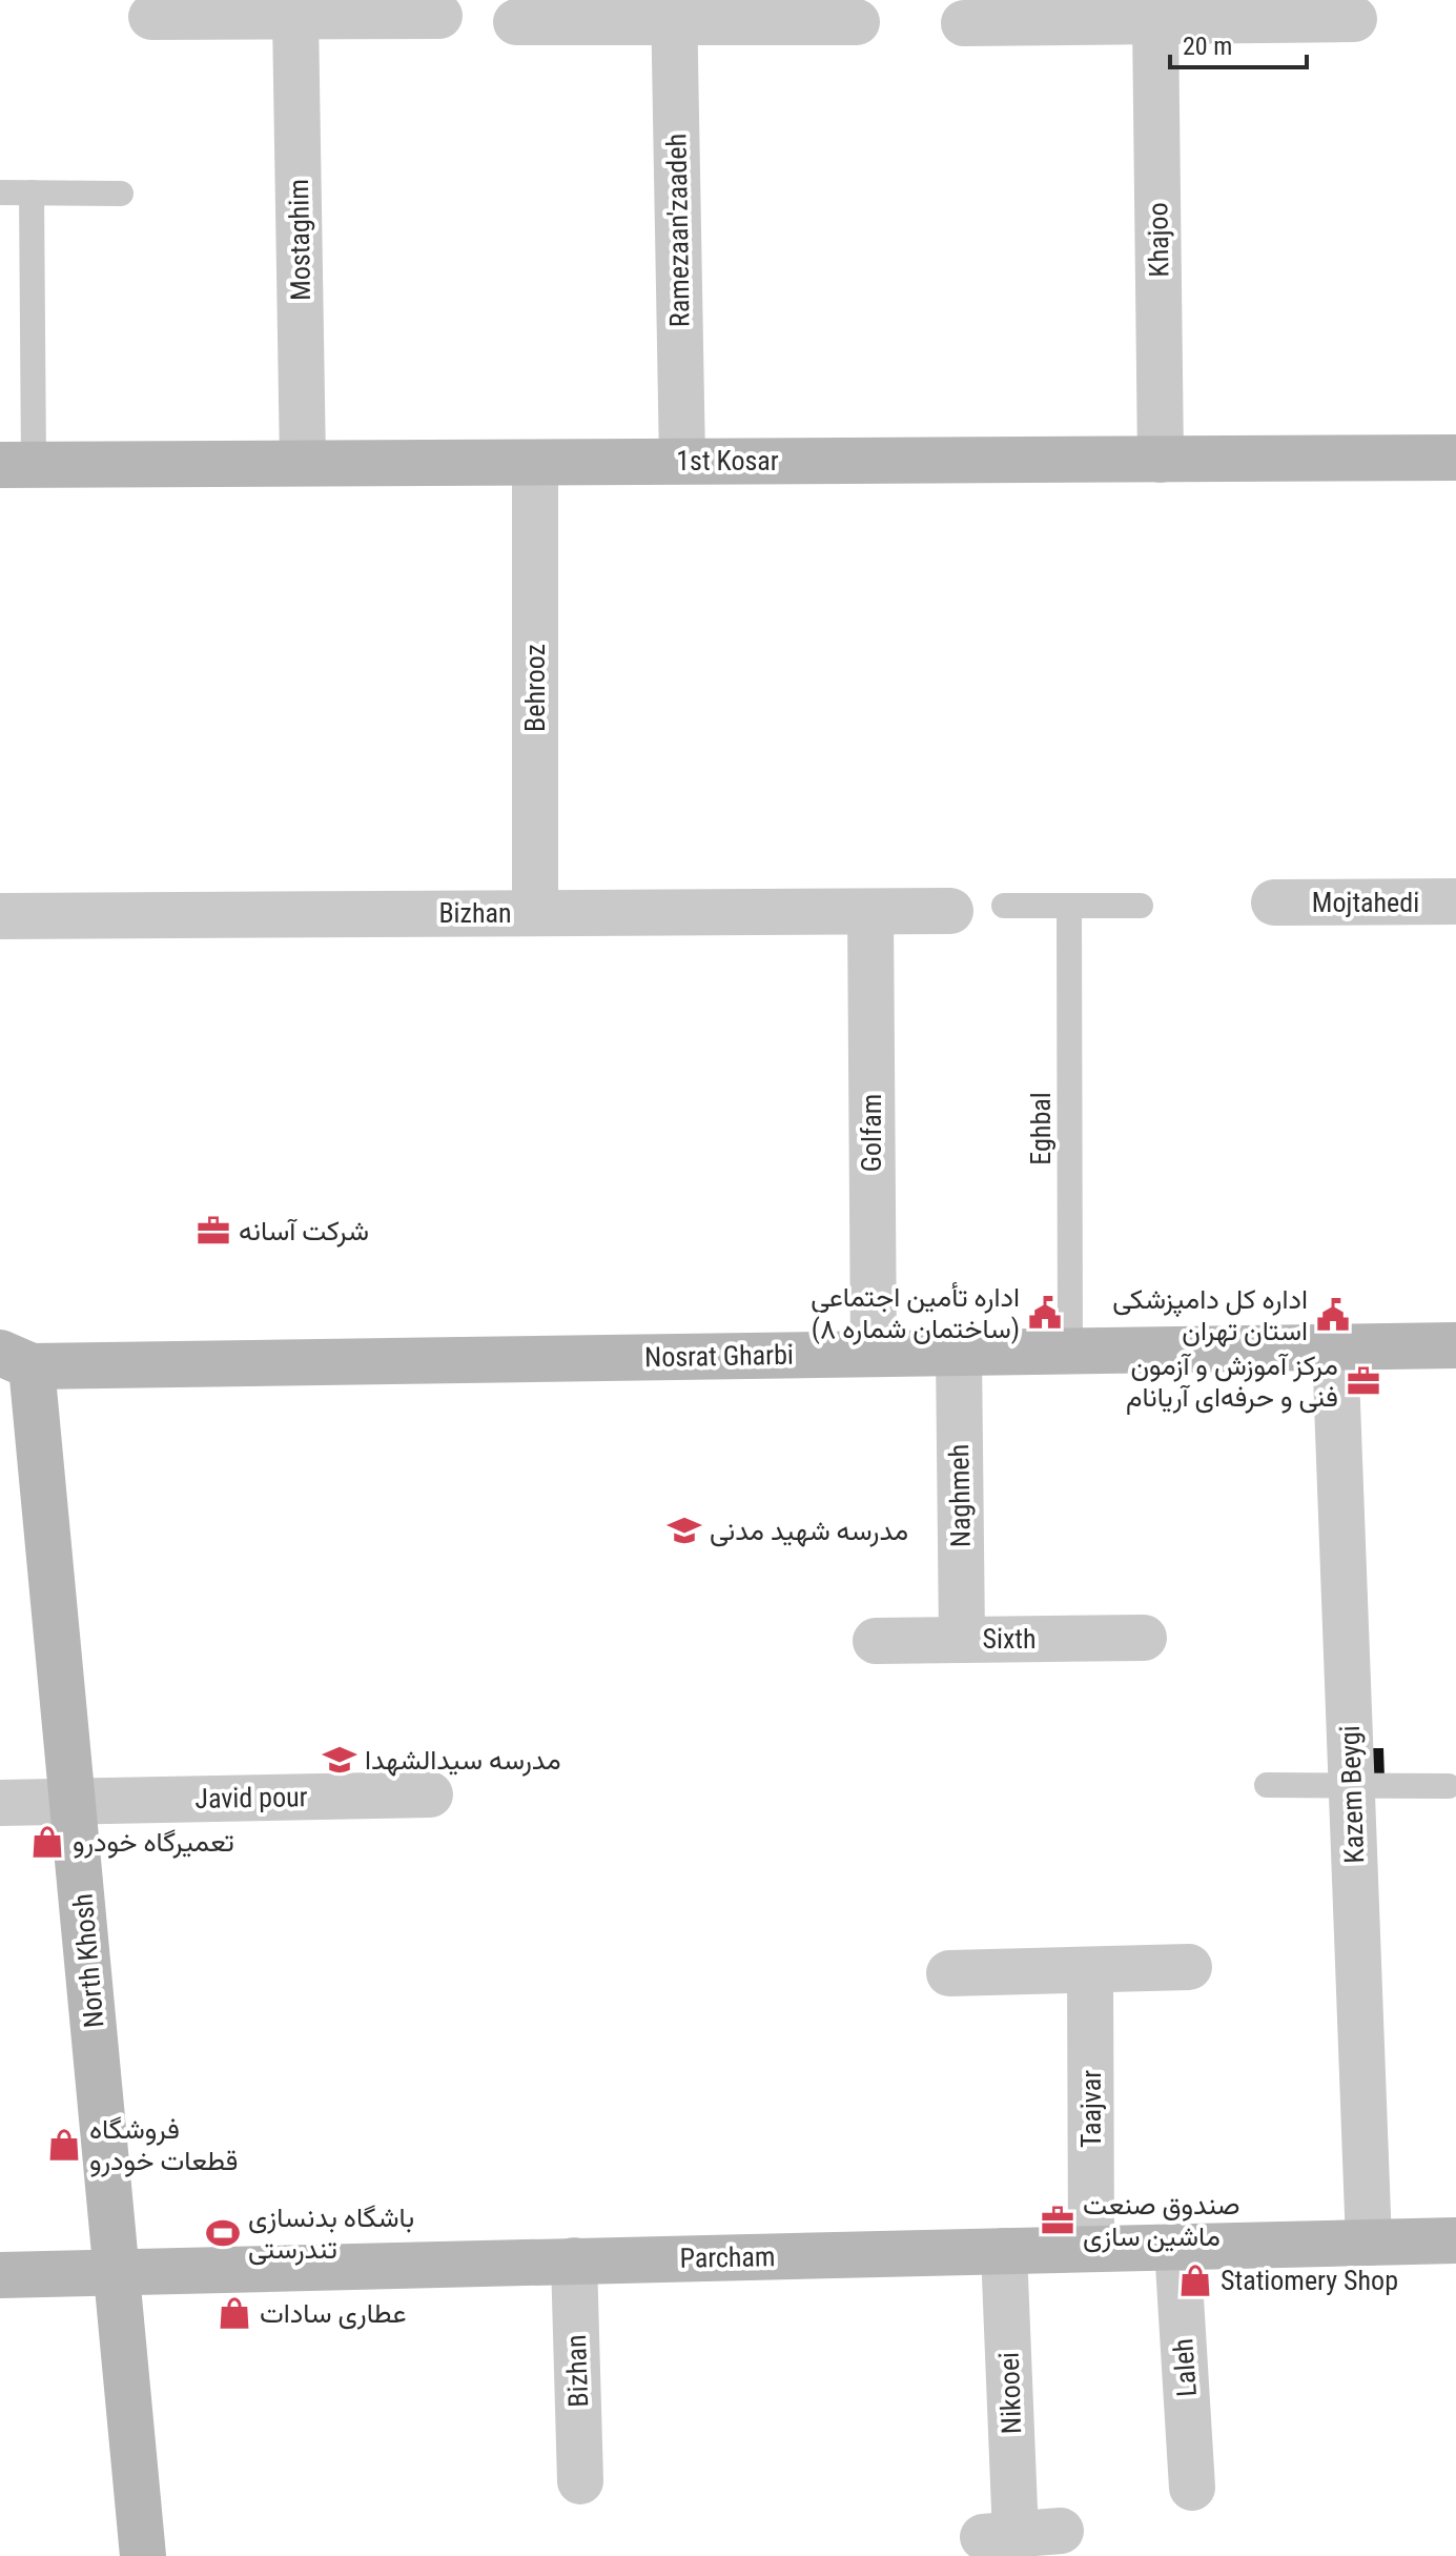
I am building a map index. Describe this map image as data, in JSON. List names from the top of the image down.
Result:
{
  "streets": {
    "street": [
      "Ramezaan'zaadeh",
      "Mostaghim",
      "Khajoo",
      "1st Kosar",
      "Behrooz",
      "Mojtahedi",
      "Bizhan",
      "Golfam",
      "Nosrat Gharbi",
      "Naghmeh",
      "Sixth",
      "Kazem Beygi",
      "Javid pour",
      "North Khosh",
      "Taajvar",
      "Parcham",
      "Laleh",
      "Nikooei"
    ],
    "lane": ["Eghbal"]
  },
  "crossings": [
    ["Ramezaan'zaadeh", "1st Kosar"],
    ["Mostaghim", "1st Kosar"],
    ["Khajoo", "1st Kosar"],
    ["1st Kosar", "Behrooz"],
    ["Behrooz", "Bizhan"],
    ["Bizhan", "Golfam"],
    ["Bizhan", "Parcham"],
    ["Eghbal", "Nosrat Gharbi"],
    ["Golfam", "Nosrat Gharbi"],
    ["Nosrat Gharbi", "Naghmeh"],
    ["Nosrat Gharbi", "Kazem Beygi"],
    ["Nosrat Gharbi", "North Khosh"],
    ["Naghmeh", "Sixth"],
    ["Kazem Beygi", "Parcham"],
    ["Javid pour", "North Khosh"],
    ["North Khosh", "Parcham"],
    ["Taajvar", "Parcham"],
    ["Parcham", "Laleh"],
    ["Parcham", "Nikooei"]
  ],
  "places": {
    "office": ["شرکت آسانه", "مرکز آموزش و آزمون فنی و حرفه‌ای آریانام", "صندوق صنعت ماشین سازی"],
    "public building": ["اداره تأمین اجتماعی (ساختمان شماره ۸)", "اداره کل دامپزشکی استان تهران"],
    "school or university": ["مدرسه شهید مدنی", "مدرسه سیدالشهدا"],
    "shop": [
      "تعمیرگاه خودرو",
      "فروشگاه قطعات خودرو",
      "Statiomery Shop",
      "عطاری سادات"
    ],
    "sports": ["باشگاه بدنسازی تندرستی"]
  },
  "scale_bar": "20 m"
}
